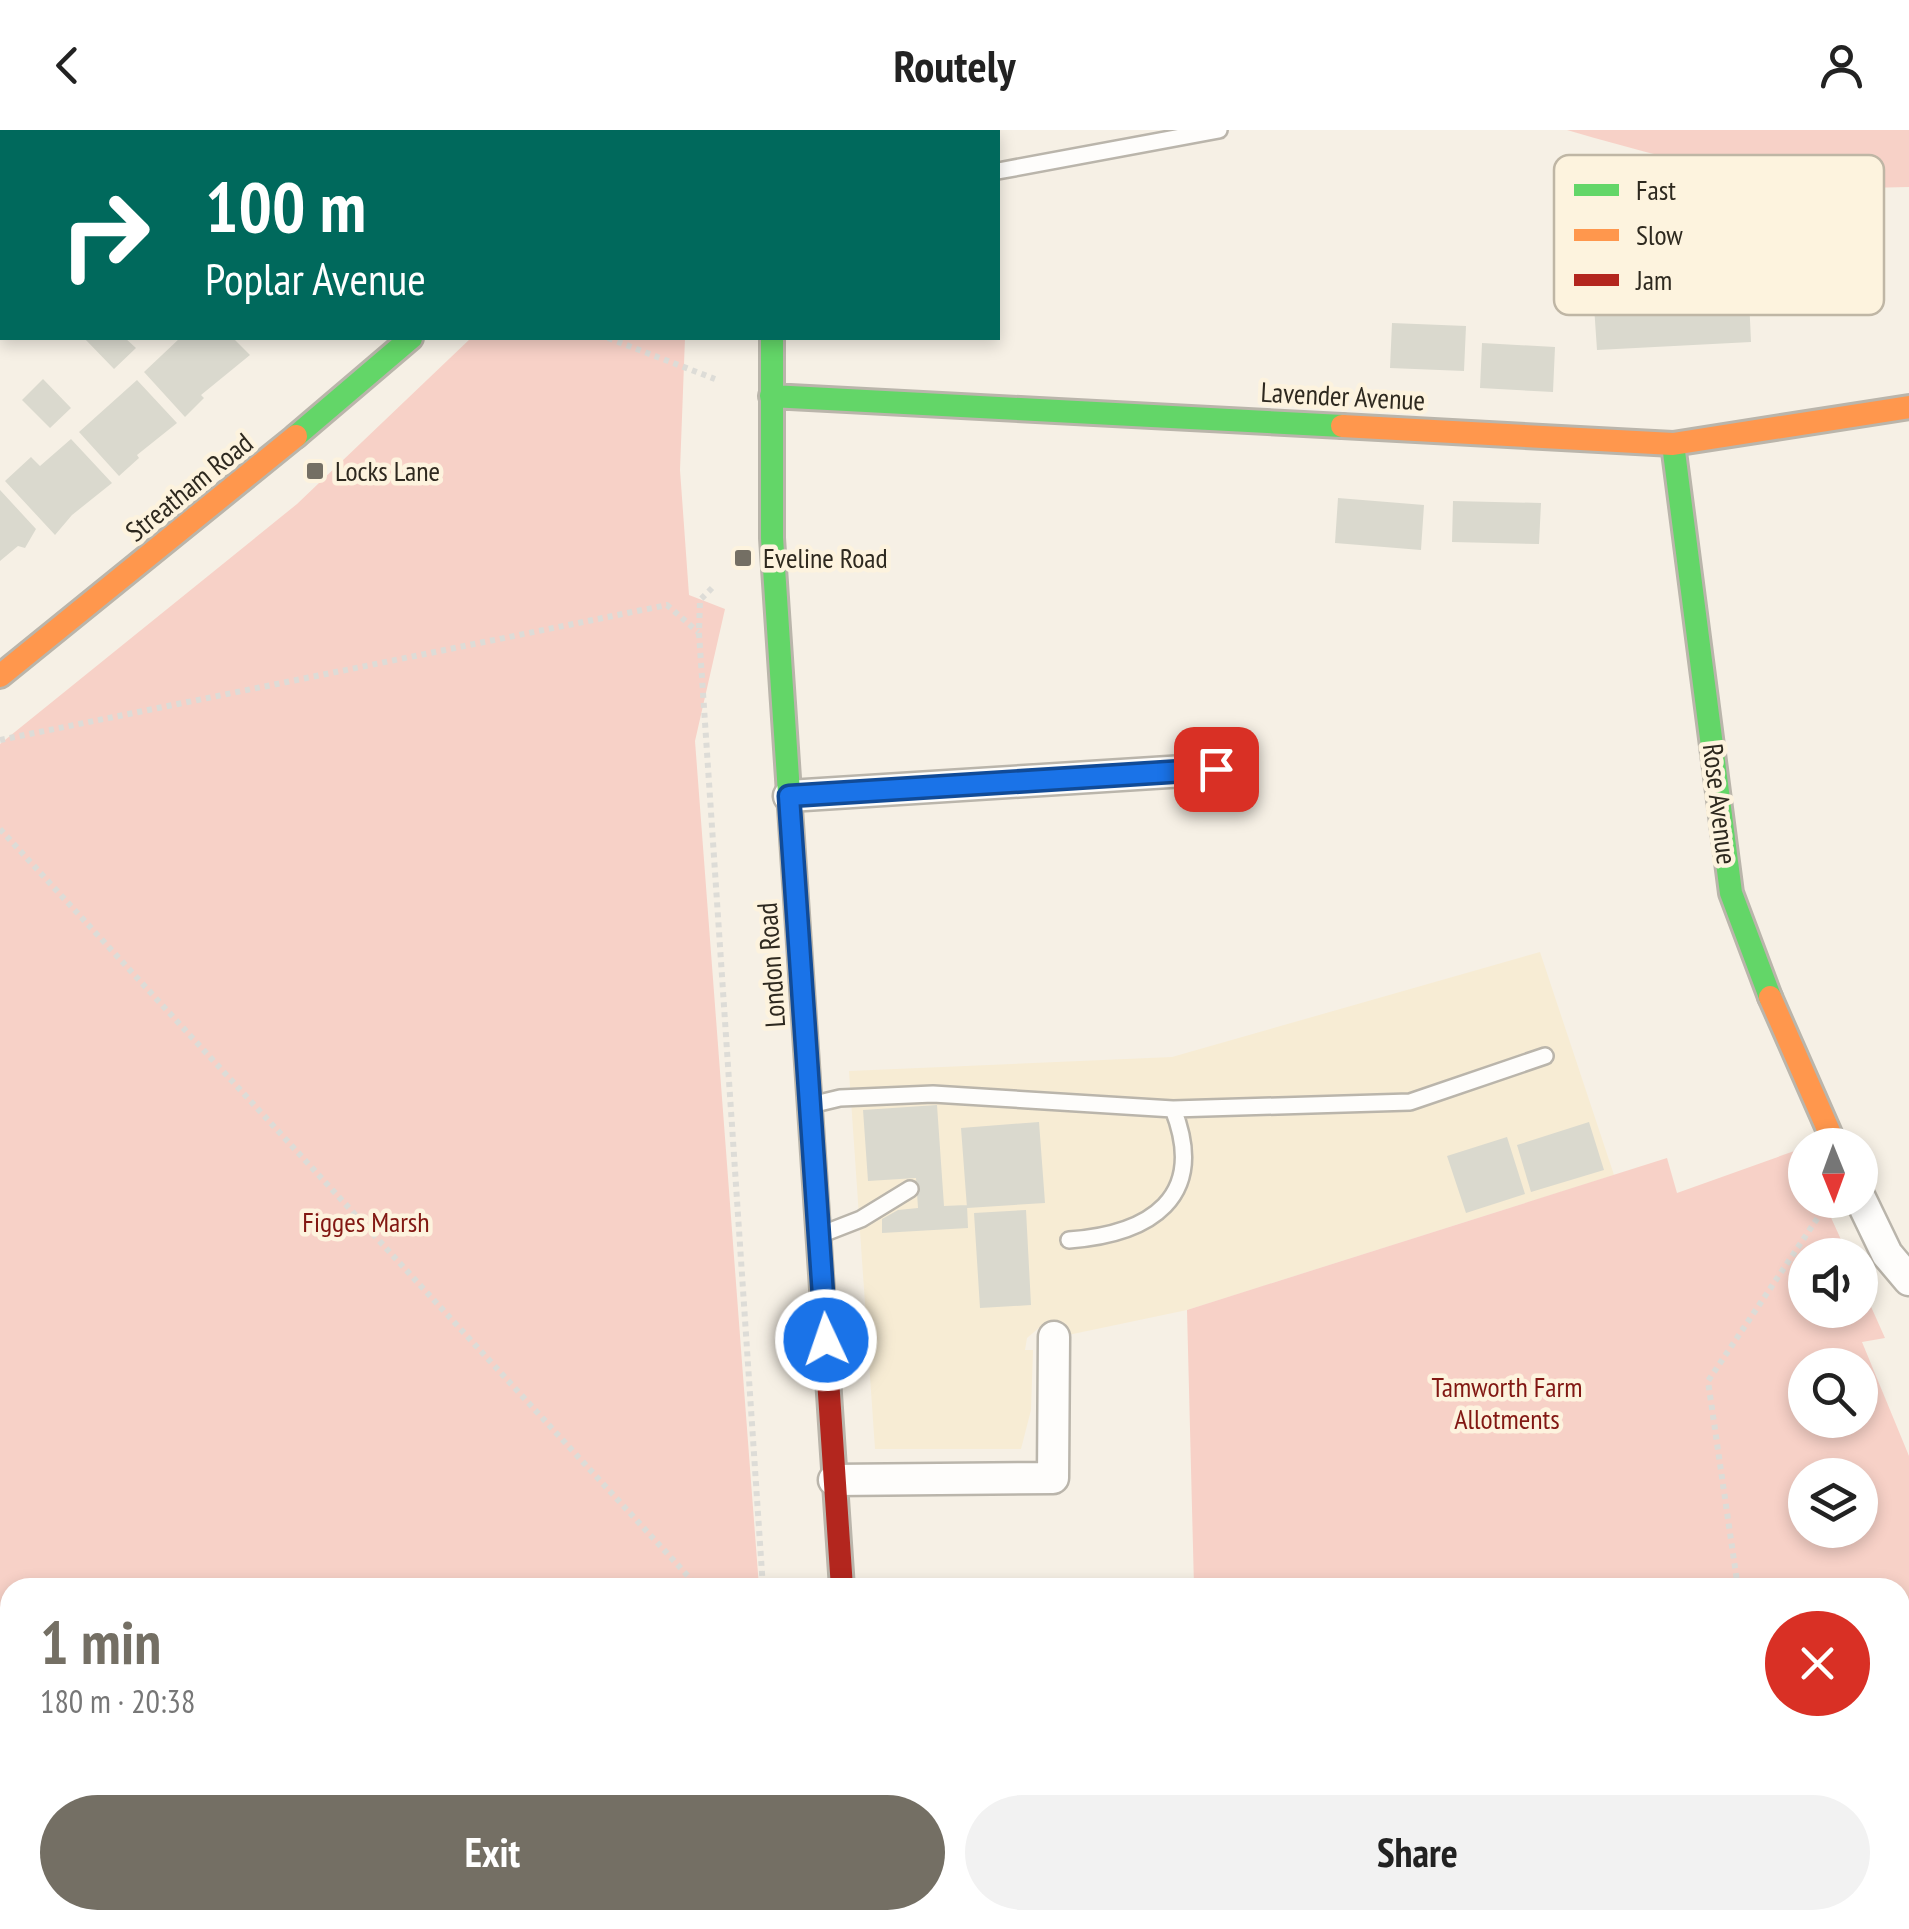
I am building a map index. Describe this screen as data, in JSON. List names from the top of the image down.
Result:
{
  "streets": {
    "street": [
      "Lavender Avenue",
      "Streatham Road",
      "Rose Avenue",
      "London Road"
    ]
  },
  "crossings": [
    ["Lavender Avenue", "Rose Avenue"],
    ["Lavender Avenue", "London Road"]
  ],
  "parks": ["Figges Marsh", "Tamworth Farm Allotments"],
  "places": {
    "transit": ["Locks Lane", "Eveline Road"]
  },
  "legend": ["Fast", "Slow", "Jam"],
  "north": "bottom",
  "page": {
    "header": "Routely",
    "turn": ["100 m", "Poplar Avenue"],
    "heading": ["1 min", "180 m · 20:38"],
    "buttons": ["Exit", "Share"]
  }
}
